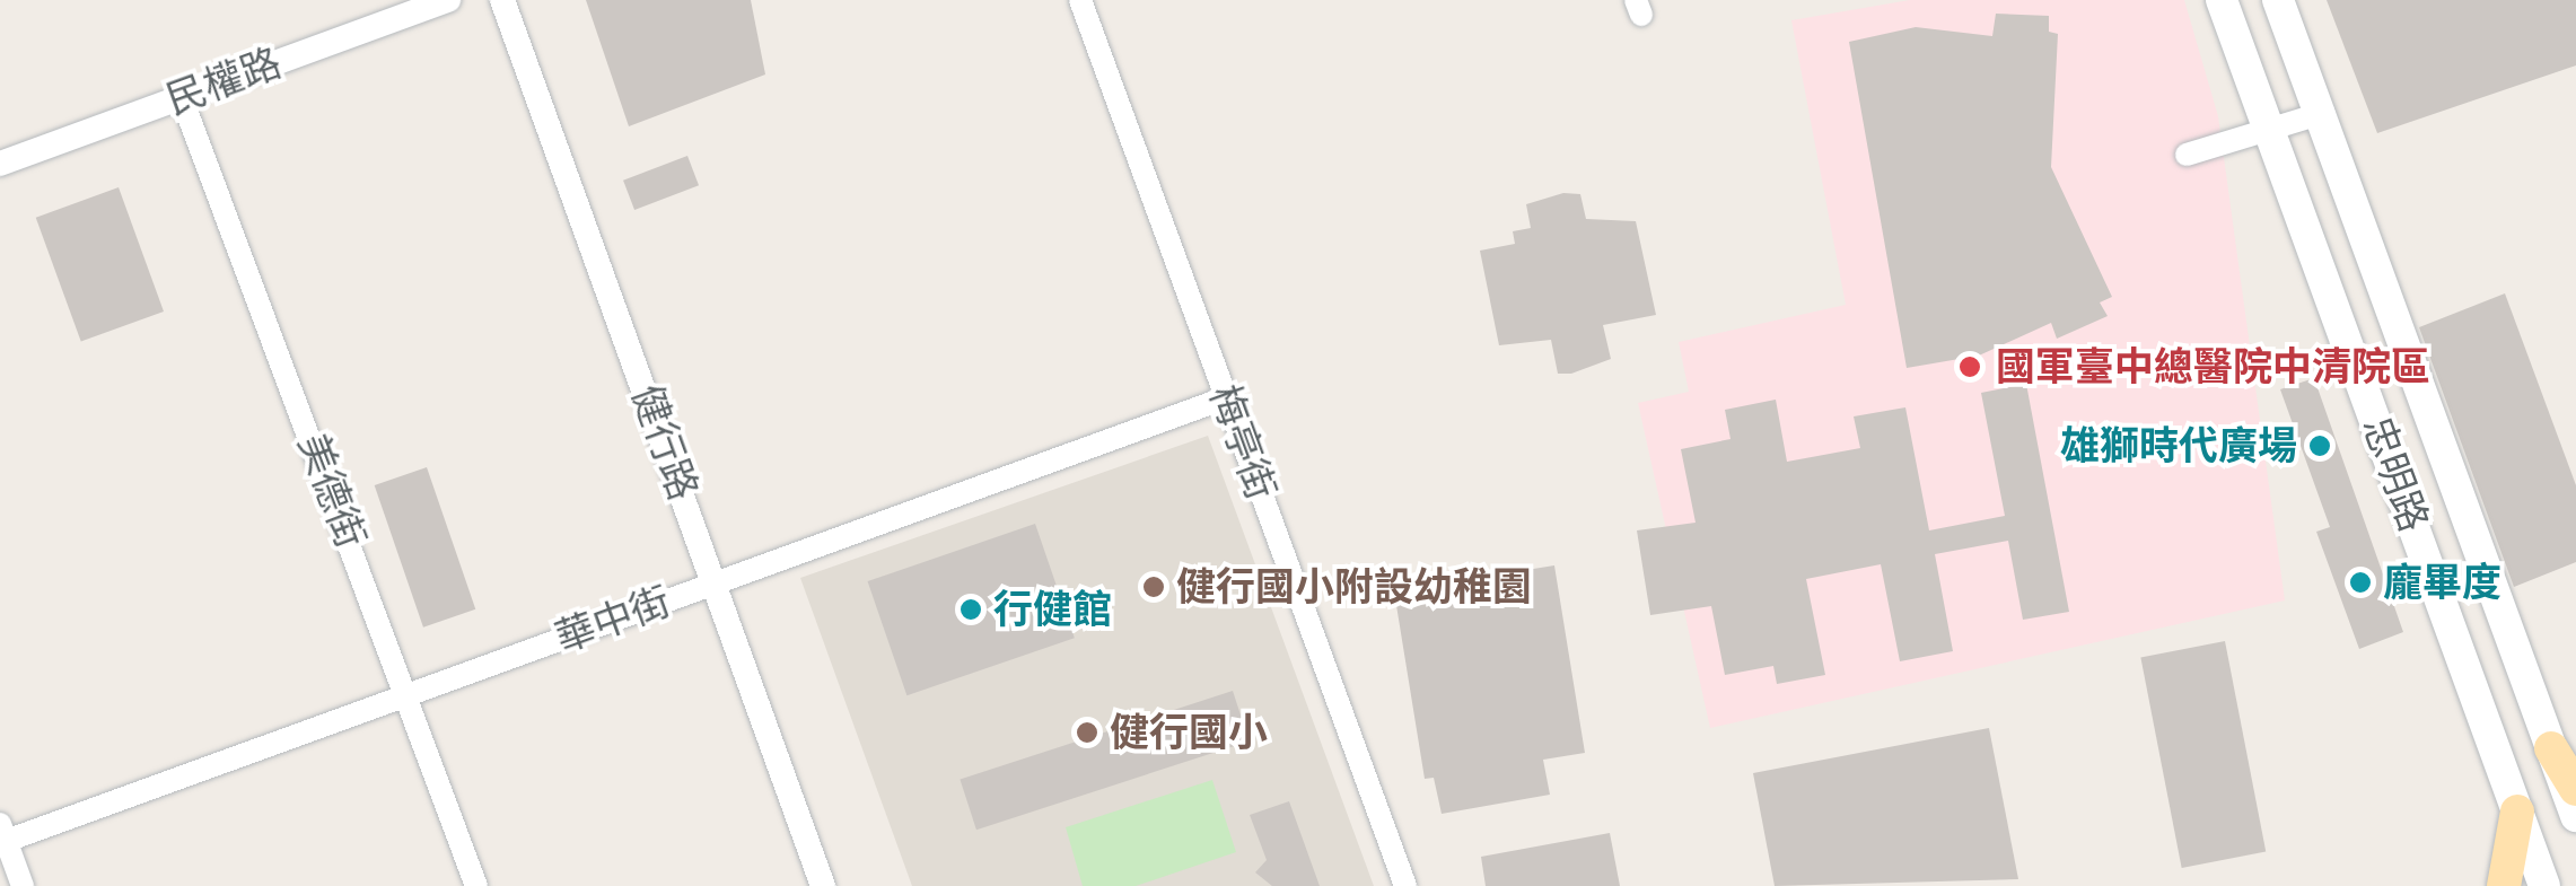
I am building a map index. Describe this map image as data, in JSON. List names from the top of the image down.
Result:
{
  "streets": {
    "main road": ["忠明路"],
    "street": [
      "民權路",
      "健行路",
      "梅亭街",
      "美德街",
      "華中街"
    ]
  },
  "crossings": [
    ["民權路", "美德街"],
    ["健行路", "華中街"],
    ["梅亭街", "華中街"],
    ["美德街", "華中街"]
  ],
  "places": [
    "國軍臺中總醫院中清院區",
    "雄獅時代廣場",
    "龐畢度",
    "健行國小附設幼稚園",
    "行健館",
    "健行國小"
  ]
}
